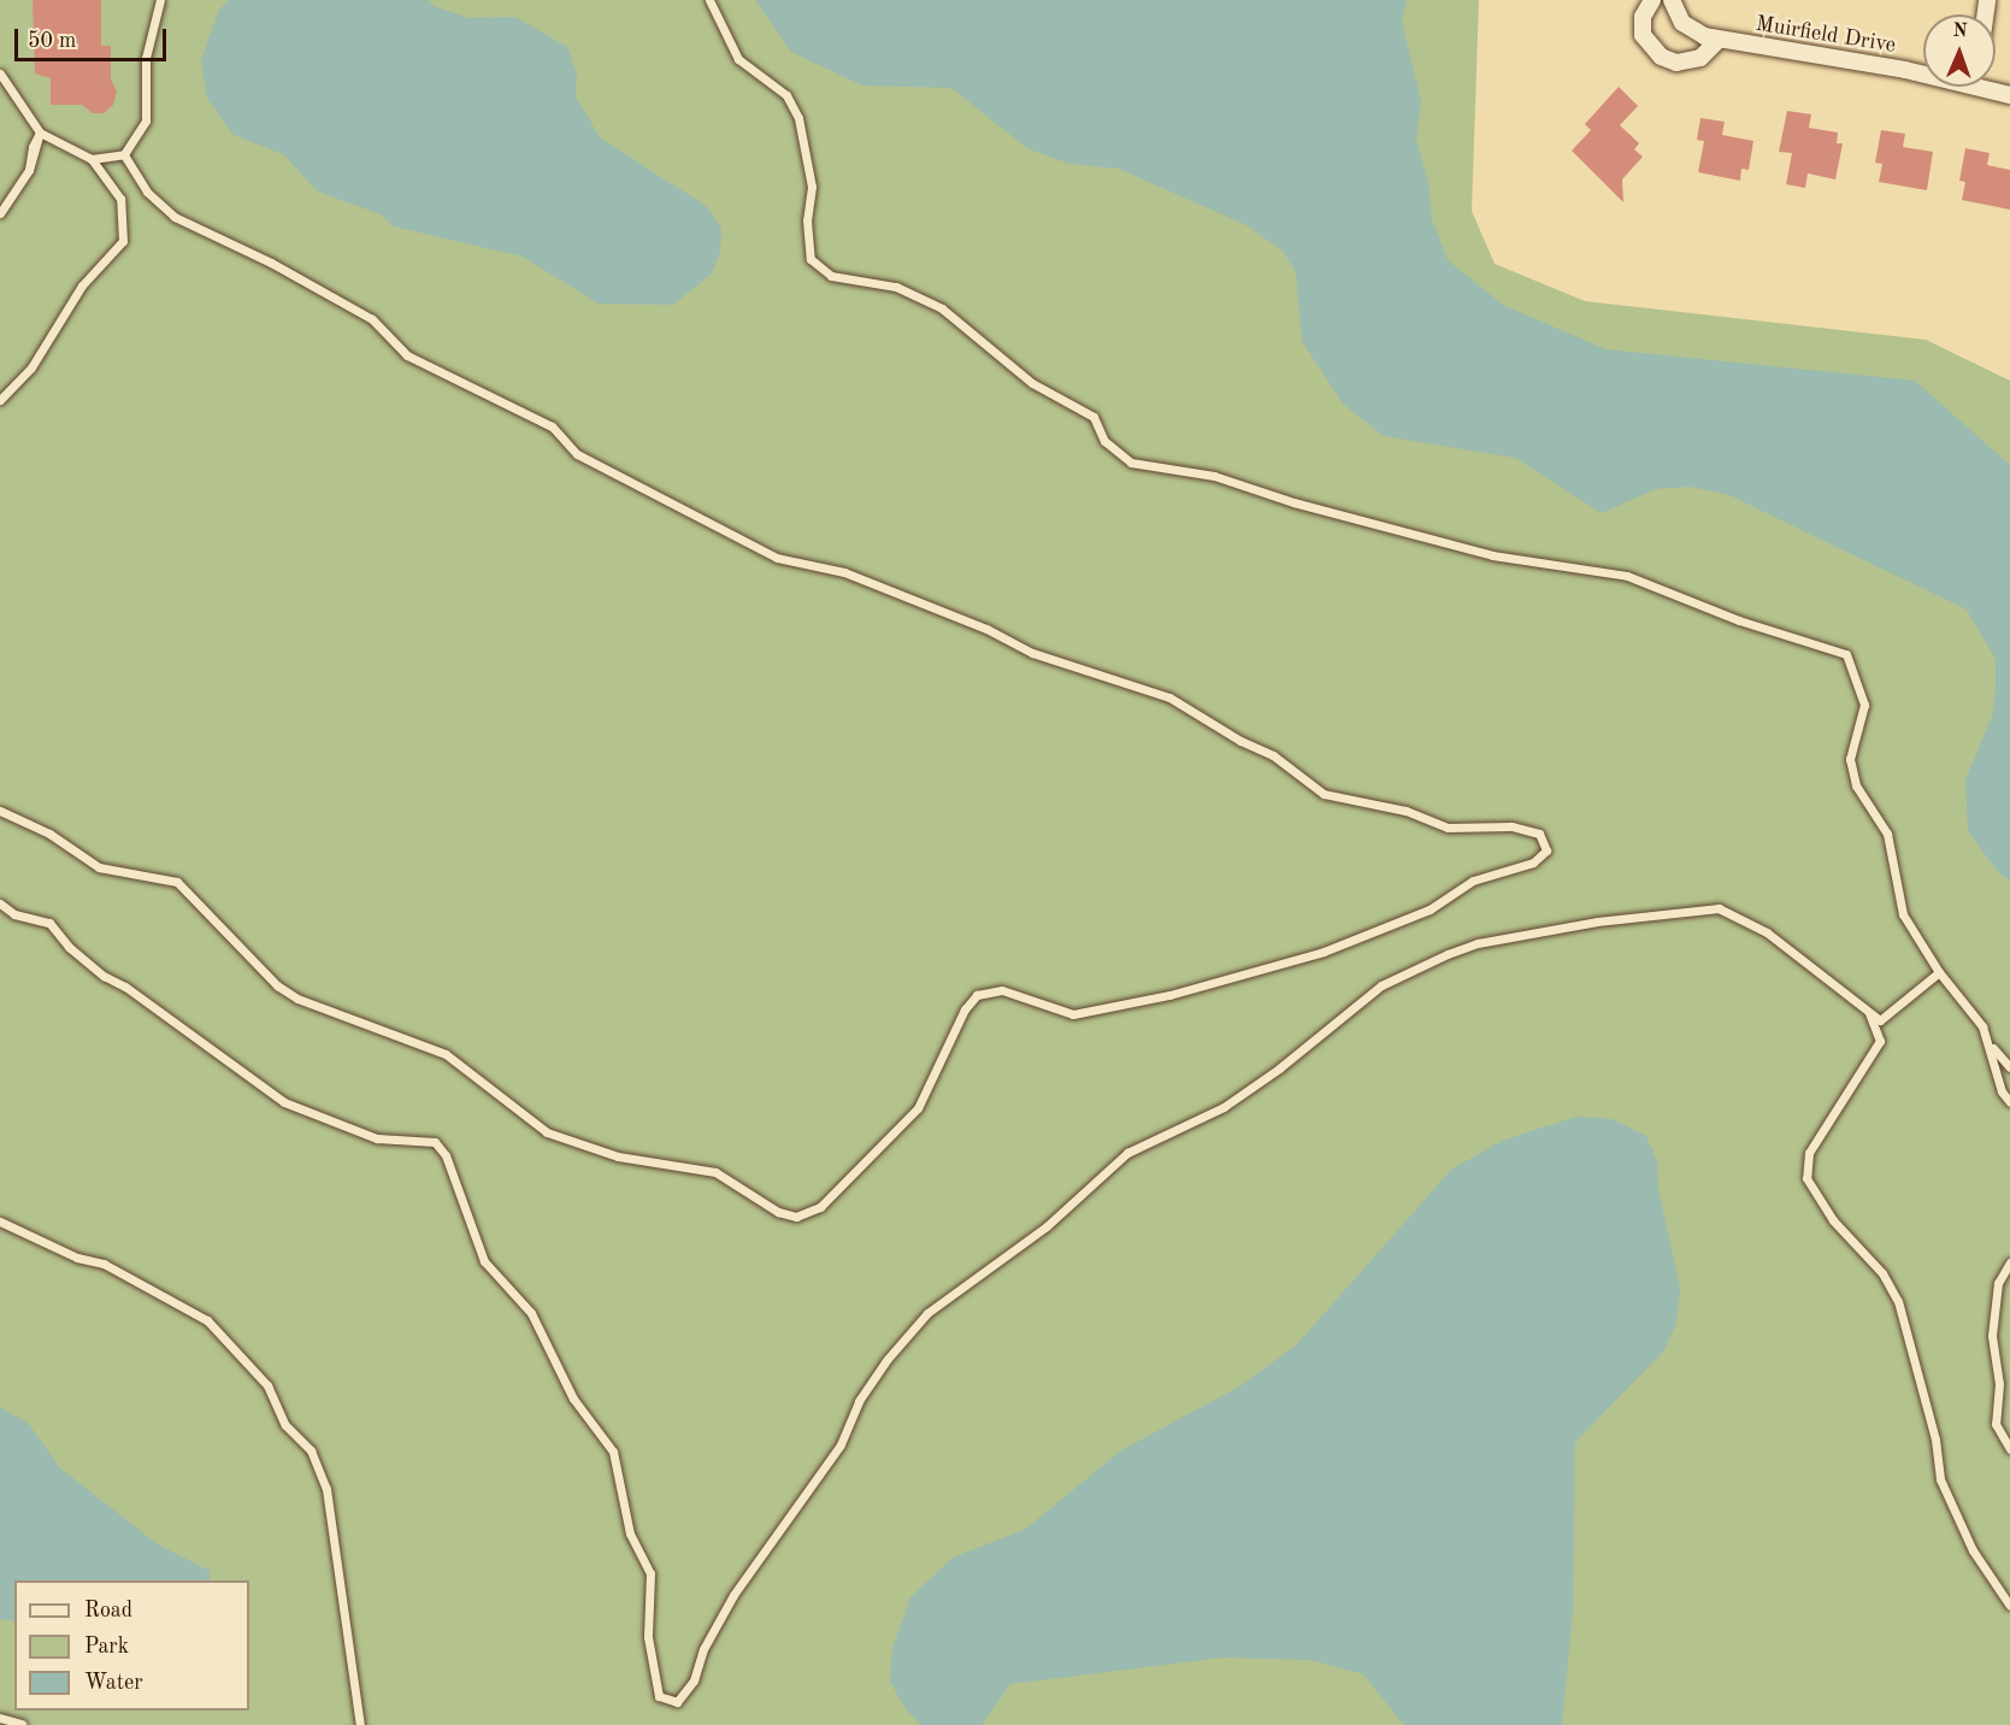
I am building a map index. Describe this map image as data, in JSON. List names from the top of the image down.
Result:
{
  "streets": {
    "street": ["Muirfield Drive"]
  },
  "legend": ["Road", "Park", "Water"],
  "scale_bar": "50 m",
  "north": "top"
}
